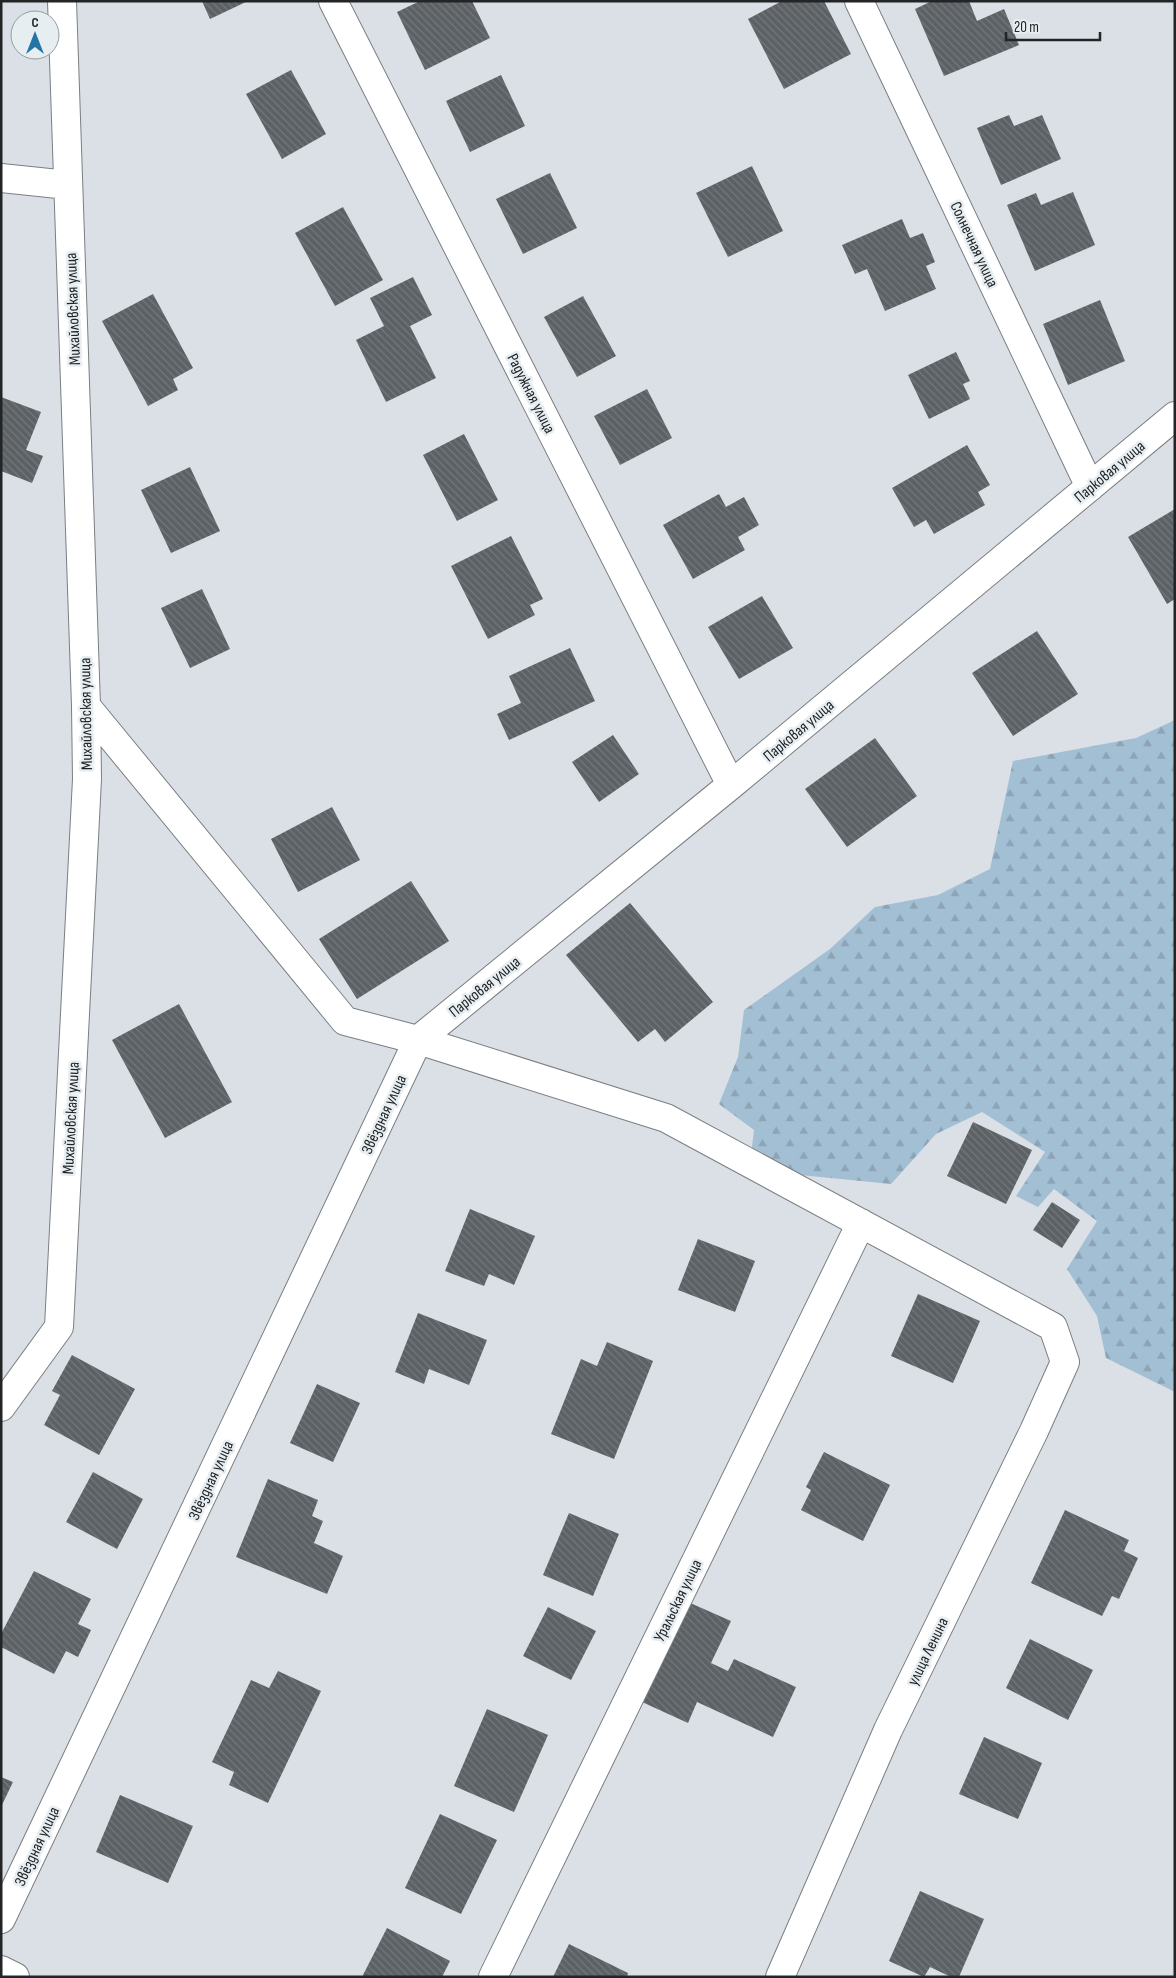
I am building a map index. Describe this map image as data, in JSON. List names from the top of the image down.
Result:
{
  "streets": {
    "street": [
      "Солнечная улица",
      "Михайловская улица",
      "Радужная улица",
      "Парковая улица",
      "Звёздная улица",
      "Уральская улица",
      "улица Ленина"
    ]
  },
  "crossings": [
    ["Солнечная улица", "Парковая улица"],
    ["Радужная улица", "Парковая улица"],
    ["Парковая улица", "Звёздная улица"],
    ["Уральская улица", "улица Ленина"]
  ],
  "scale_bar": "20 m",
  "north": "top"
}
